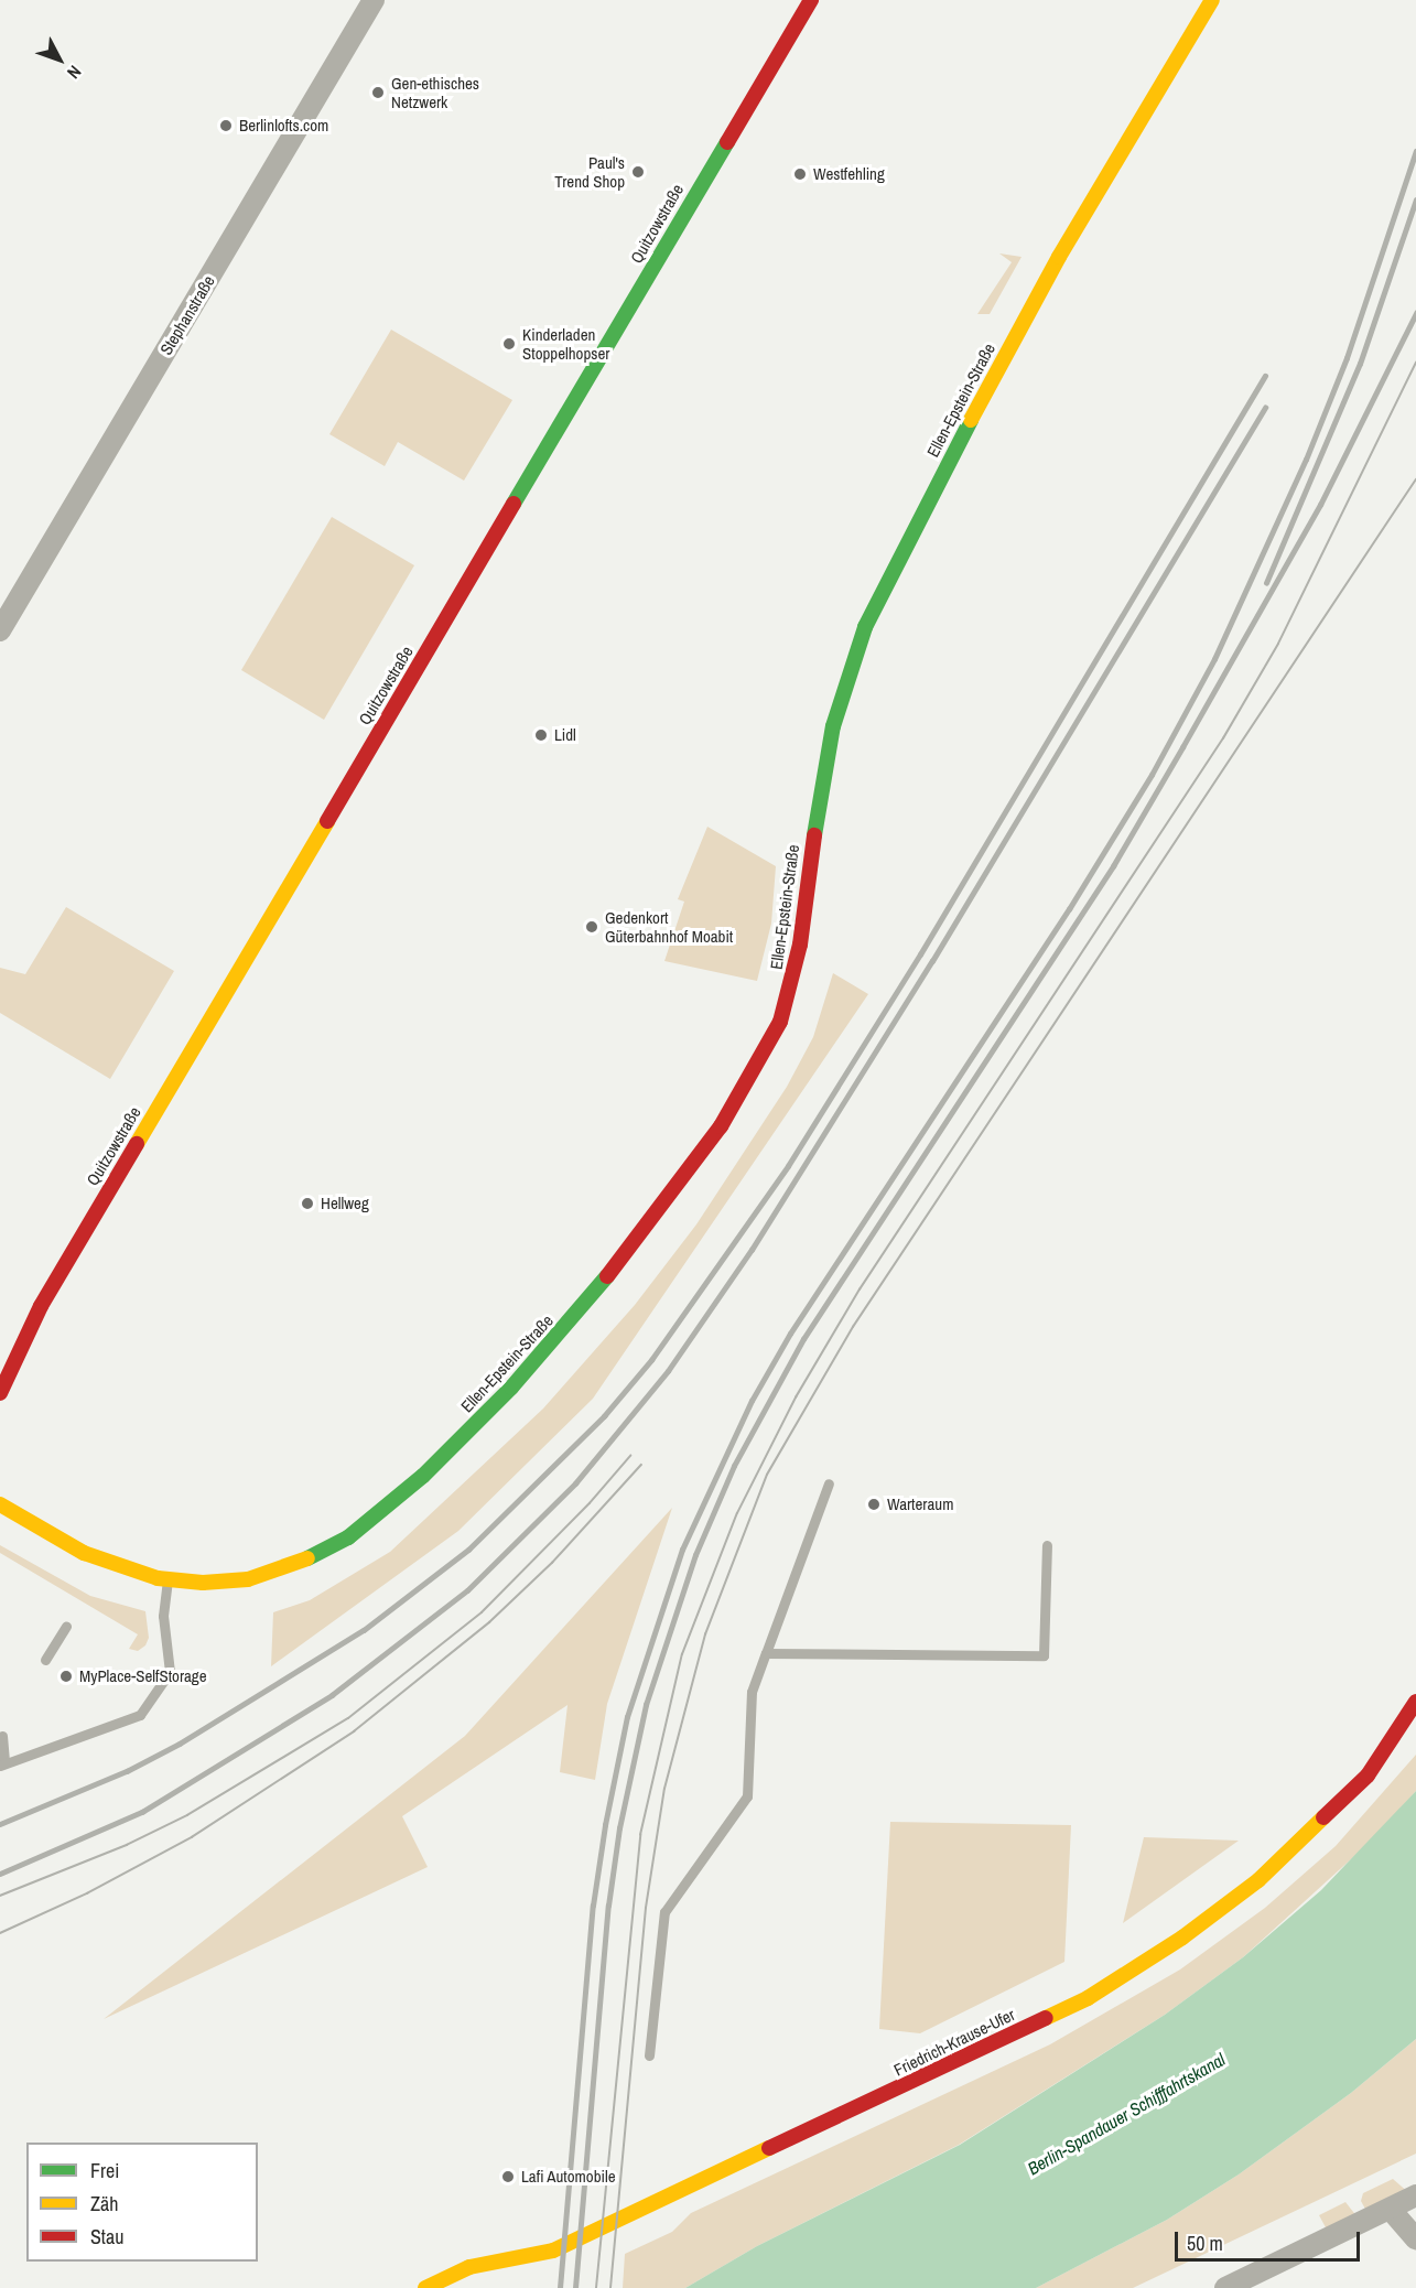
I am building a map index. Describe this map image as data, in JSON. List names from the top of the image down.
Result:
{
  "streets": {
    "street": [
      "Quitzowstraße",
      "Stephanstraße",
      "Ellen-Epstein-Straße",
      "Friedrich-Krause-Ufer"
    ]
  },
  "water": ["Berlin-Spandauer Schifffahrtskanal"],
  "places": [
    "Gen-ethisches Netzwerk",
    "Berlinlofts.com",
    "Paul's Trend Shop",
    "Westfehling",
    "Kinderladen Stoppelhopser",
    "Lidl",
    "Gedenkort Güterbahnhof Moabit",
    "Hellweg",
    "Warteraum",
    "MyPlace-SelfStorage",
    "Lafi Automobile"
  ],
  "legend": ["Frei", "Zäh", "Stau"],
  "scale_bar": "50 m",
  "north": "bottom right"
}
